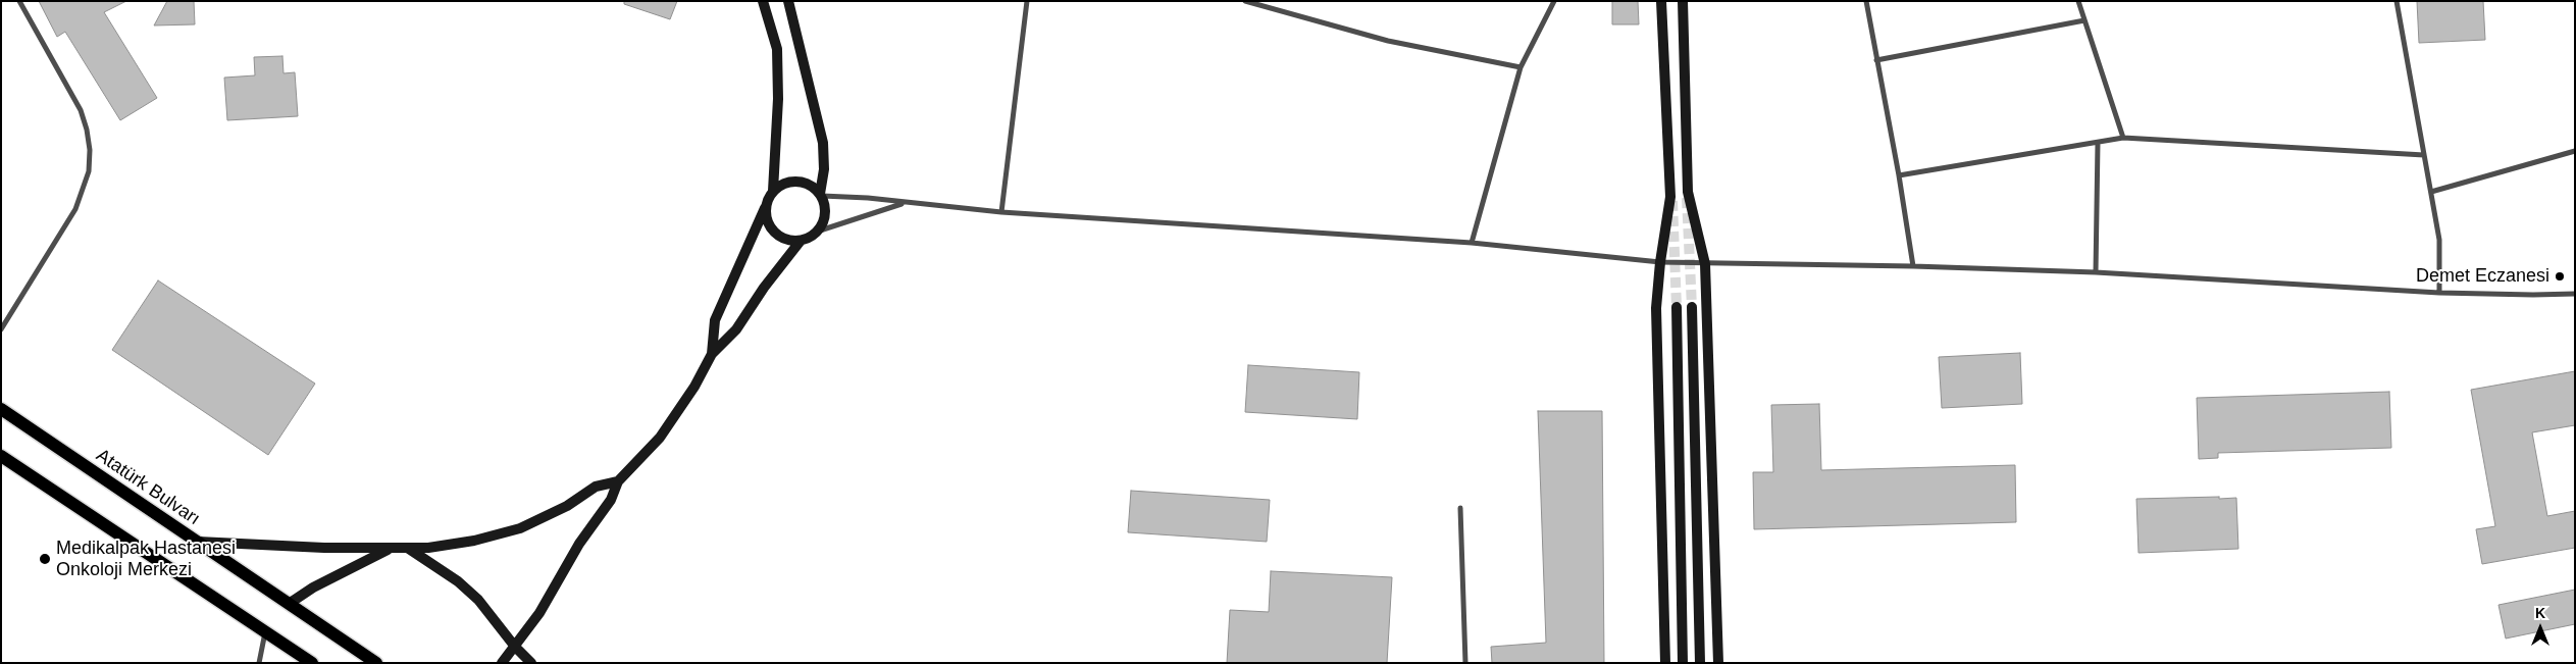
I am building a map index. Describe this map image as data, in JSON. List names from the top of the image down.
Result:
{
  "streets": {
    "main road": ["Atatürk Bulvarı"]
  },
  "places": ["Demet Eczanesi", "Medikalpak Hastanesi Onkoloji Merkezi"],
  "north": "top"
}
